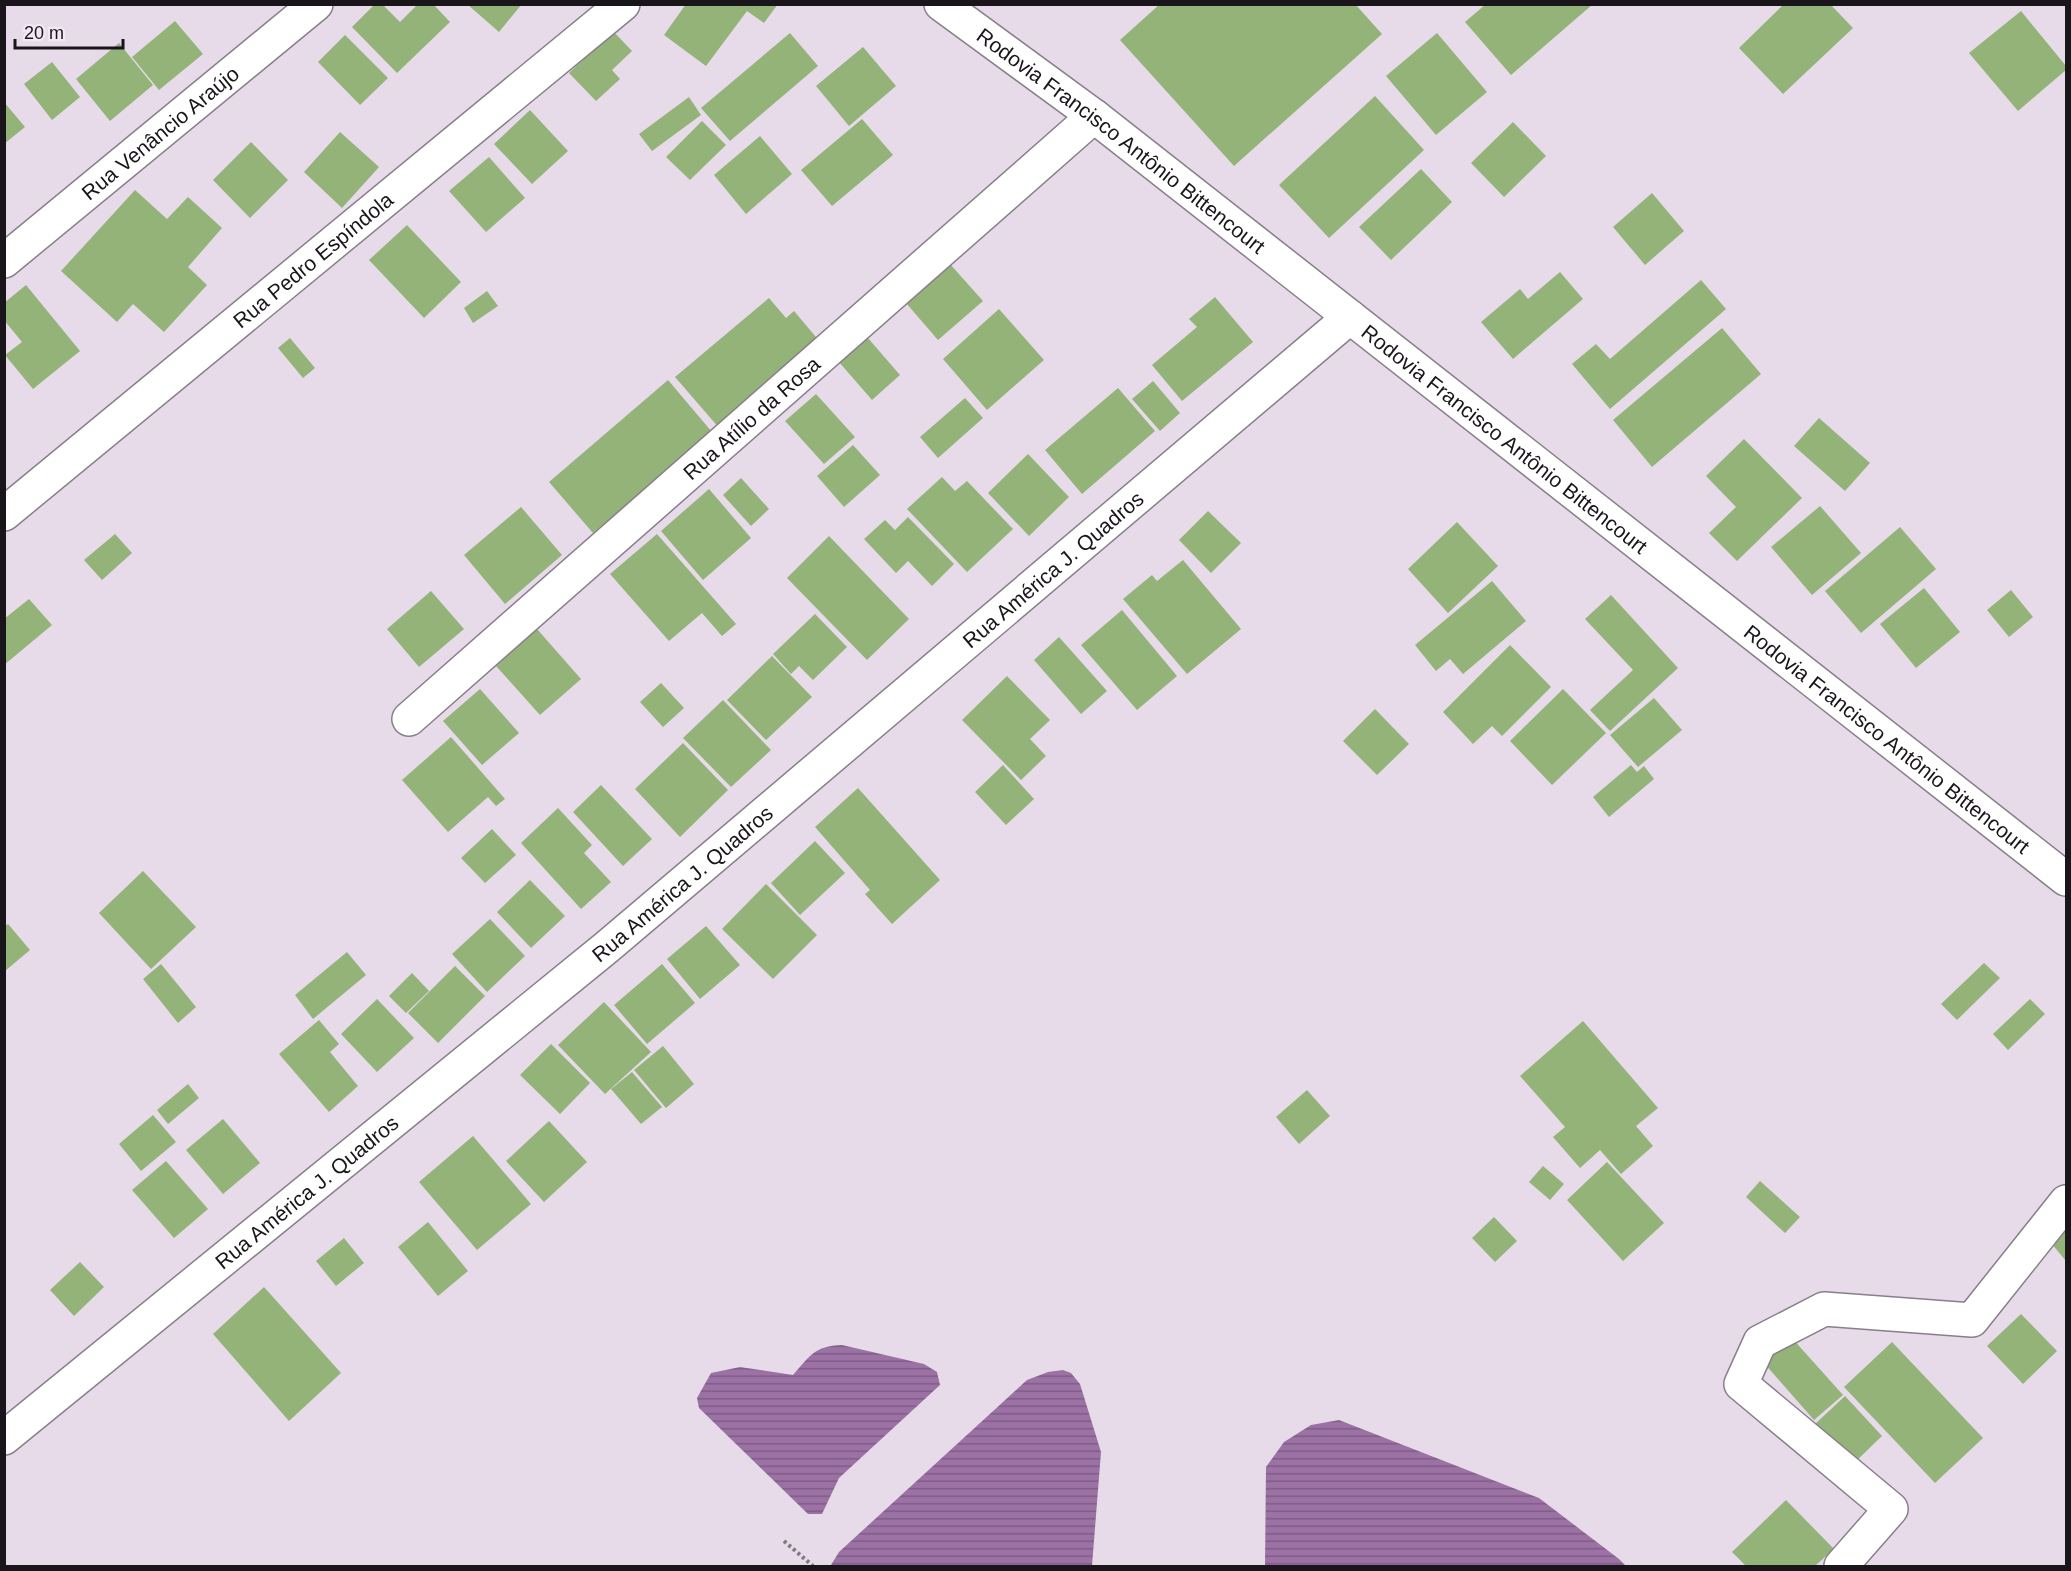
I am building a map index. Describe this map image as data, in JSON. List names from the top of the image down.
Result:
{
  "streets": {
    "street": [
      "Rua Venâncio Araújo",
      "Rodovia Francisco Antônio Bittencourt",
      "Rua Pedro Espíndola",
      "Rua Atílio da Rosa",
      "Rua América J. Quadros"
    ]
  },
  "crossings": [
    ["Rodovia Francisco Antônio Bittencourt", "Rua Atílio da Rosa"],
    ["Rodovia Francisco Antônio Bittencourt", "Rua América J. Quadros"]
  ],
  "scale_bar": "20 m"
}
